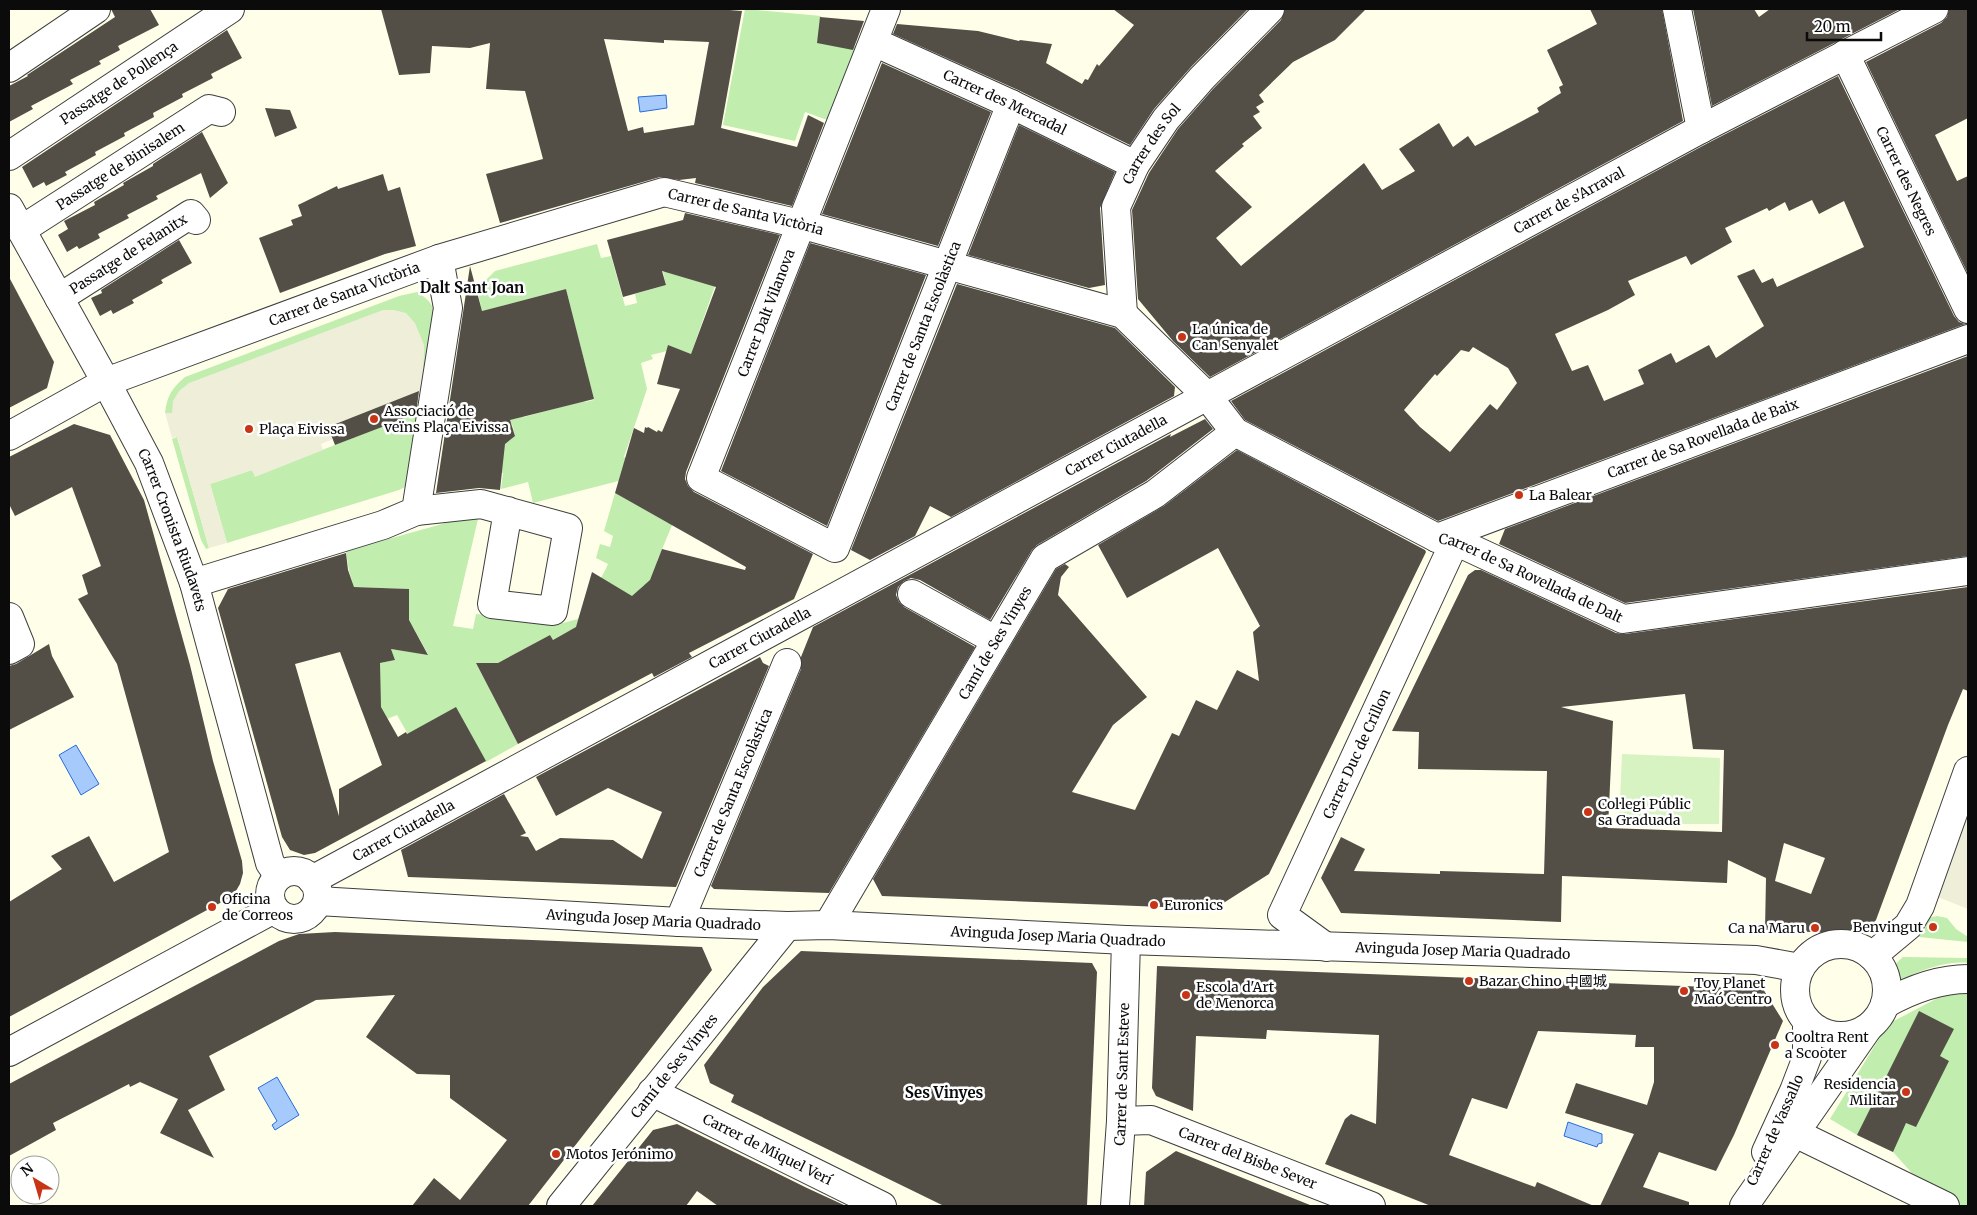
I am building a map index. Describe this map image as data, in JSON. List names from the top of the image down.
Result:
{
  "streets": {
    "street": [
      "Passatge de Pollença",
      "Carrer des Mercadal",
      "Carrer des Sol",
      "Passatge de Binisalem",
      "Carrer des Negres",
      "Carrer de s'Arraval",
      "Carrer de Santa Victòria",
      "Passatge de Felanitx",
      "Carrer Dalt Vilanova",
      "Carrer de Santa Escolàstica",
      "Carrer de Sa Rovellada de Baix",
      "Carrer Ciutadella",
      "Carrer Cronista Riudavets",
      "Carrer de Sa Rovellada de Dalt",
      "Camí de Ses Vinyes",
      "Carrer Duc de Crillon",
      "Avinguda Josep Maria Quadrado",
      "Carrer de Sant Esteve",
      "Carrer de Vassallo",
      "Carrer de Miquel Verí",
      "Carrer del Bisbe Sever"
    ]
  },
  "crossings": [
    ["Carrer des Mercadal", "Carrer des Sol"],
    ["Carrer des Mercadal", "Carrer Dalt Vilanova"],
    ["Carrer des Mercadal", "Carrer de Santa Escolàstica"],
    ["Carrer des Sol", "Carrer de Santa Victòria"],
    ["Passatge de Binisalem", "Carrer Cronista Riudavets"],
    ["Carrer des Negres", "Carrer de s'Arraval"],
    ["Carrer de s'Arraval", "Carrer de Santa Victòria"],
    ["Carrer de s'Arraval", "Carrer Ciutadella"],
    ["Carrer de Santa Victòria", "Carrer Dalt Vilanova"],
    ["Carrer de Santa Victòria", "Carrer de Santa Escolàstica"],
    ["Carrer de Santa Victòria", "Carrer Ciutadella"],
    ["Carrer de Santa Victòria", "Carrer Cronista Riudavets"],
    ["Carrer de Santa Victòria", "Carrer de Sa Rovellada de Dalt"],
    ["Carrer de Santa Victòria", "Camí de Ses Vinyes"],
    ["Passatge de Felanitx", "Carrer Cronista Riudavets"],
    ["Carrer Dalt Vilanova", "Carrer de Santa Escolàstica"],
    ["Carrer de Santa Escolàstica", "Avinguda Josep Maria Quadrado"],
    ["Carrer de Sa Rovellada de Baix", "Carrer de Sa Rovellada de Dalt"],
    ["Carrer de Sa Rovellada de Baix", "Carrer Duc de Crillon"],
    ["Carrer Ciutadella", "Carrer Cronista Riudavets"],
    ["Carrer Ciutadella", "Avinguda Josep Maria Quadrado"],
    ["Carrer Cronista Riudavets", "Avinguda Josep Maria Quadrado"],
    ["Carrer de Sa Rovellada de Dalt", "Camí de Ses Vinyes"],
    ["Carrer de Sa Rovellada de Dalt", "Carrer Duc de Crillon"],
    ["Camí de Ses Vinyes", "Avinguda Josep Maria Quadrado"],
    ["Camí de Ses Vinyes", "Carrer de Miquel Verí"],
    ["Carrer Duc de Crillon", "Avinguda Josep Maria Quadrado"],
    ["Avinguda Josep Maria Quadrado", "Carrer de Sant Esteve"],
    ["Avinguda Josep Maria Quadrado", "Carrer de Vassallo"],
    ["Carrer de Sant Esteve", "Carrer del Bisbe Sever"]
  ],
  "districts": ["Dalt Sant Joan", "Ses Vinyes"],
  "places": [
    "La única de Can Senyalet",
    "Associació de veïns Plaça Eivissa",
    "Plaça Eivissa",
    "La Balear",
    "Col·legi Públic sa Graduada",
    "Euronics",
    "Oficina de Correos",
    "Benvingut",
    "Ca na Maru",
    "Bazar Chino 中國城",
    "Toy Planet Maó Centro",
    "Escola d'Art de Menorca",
    "Cooltra Rent a Scooter",
    "Residencia Militar",
    "Motos Jerónimo"
  ],
  "scale_bar": "20 m",
  "north": "top left"
}
